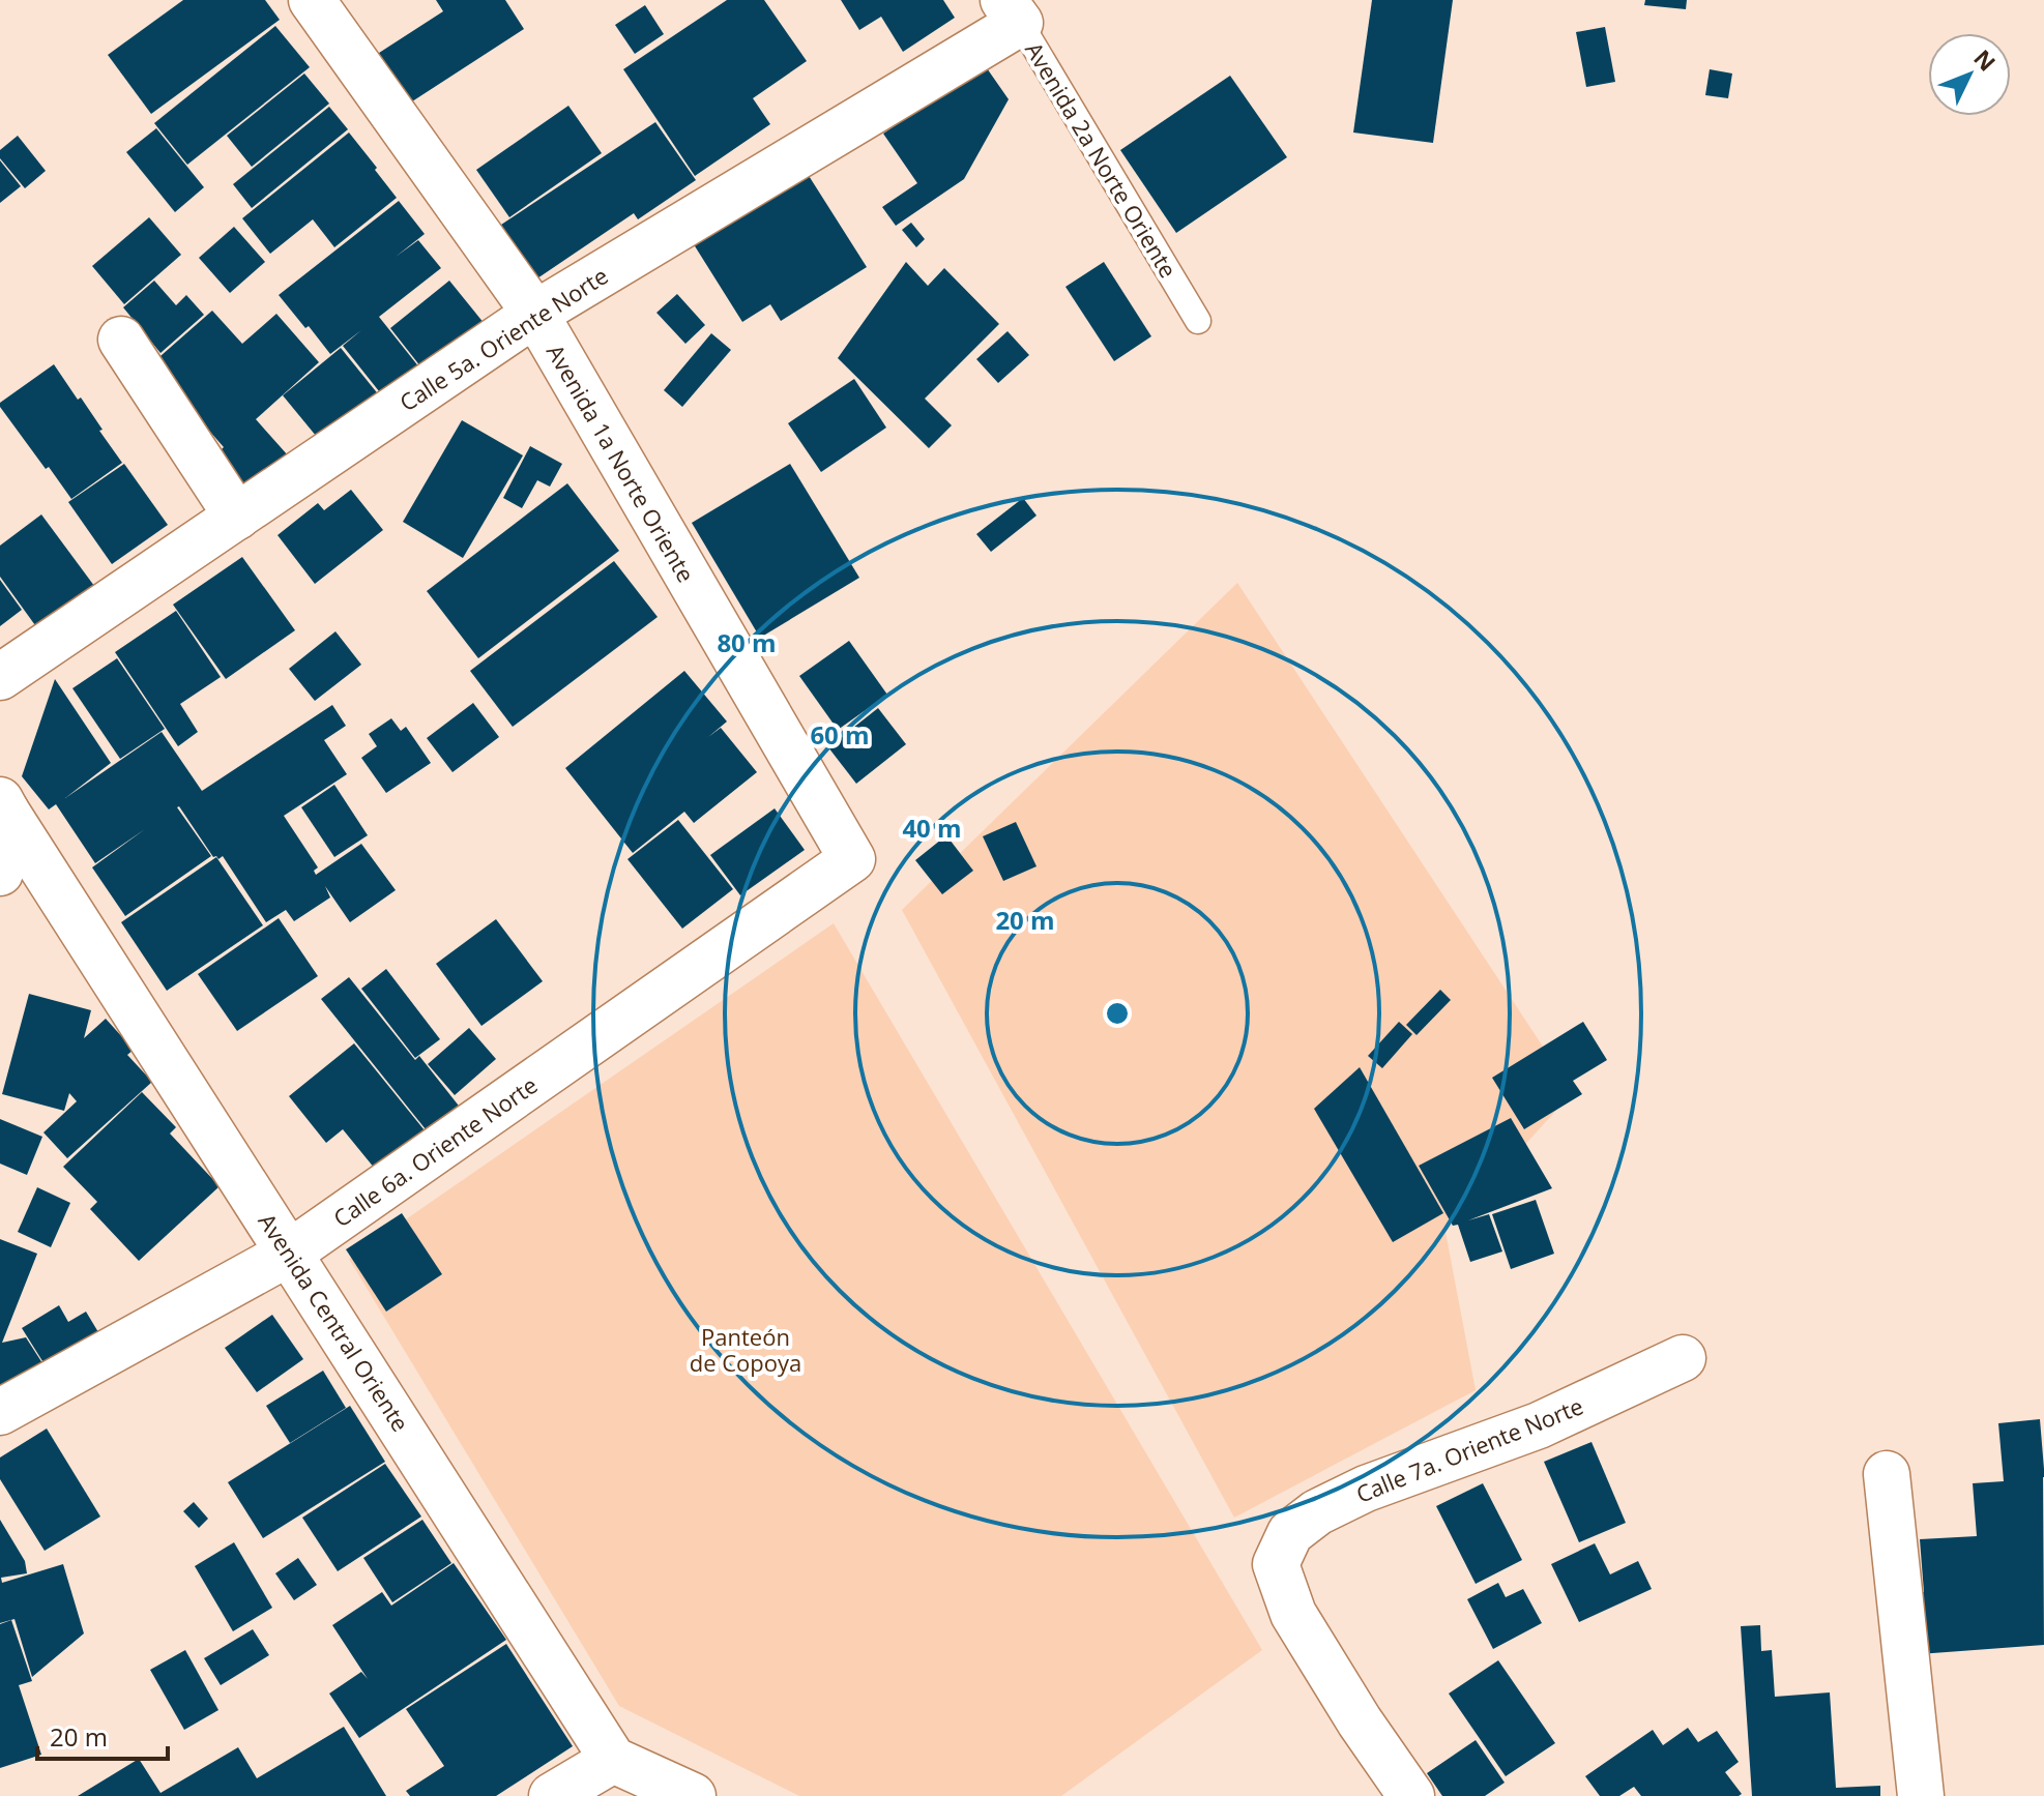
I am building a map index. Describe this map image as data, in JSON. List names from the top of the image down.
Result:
{
  "streets": {
    "street": [
      "Calle 5a. Oriente Norte",
      "Avenida 1a Norte Oriente",
      "Calle 6a. Oriente Norte",
      "Avenida Central Oriente",
      "Calle 7a. Oriente Norte"
    ],
    "lane": ["Avenida 2a Norte Oriente"]
  },
  "crossings": [
    ["Avenida 2a Norte Oriente", "Calle 5a. Oriente Norte"],
    ["Calle 5a. Oriente Norte", "Avenida 1a Norte Oriente"],
    ["Avenida 1a Norte Oriente", "Calle 6a. Oriente Norte"],
    ["Calle 6a. Oriente Norte", "Avenida Central Oriente"]
  ],
  "parks": ["Panteón de Copoya"],
  "scale_bar": "20 m",
  "north": "top right",
  "rings": [
    "80 m",
    "60 m",
    "40 m",
    "20 m"
  ]
}
